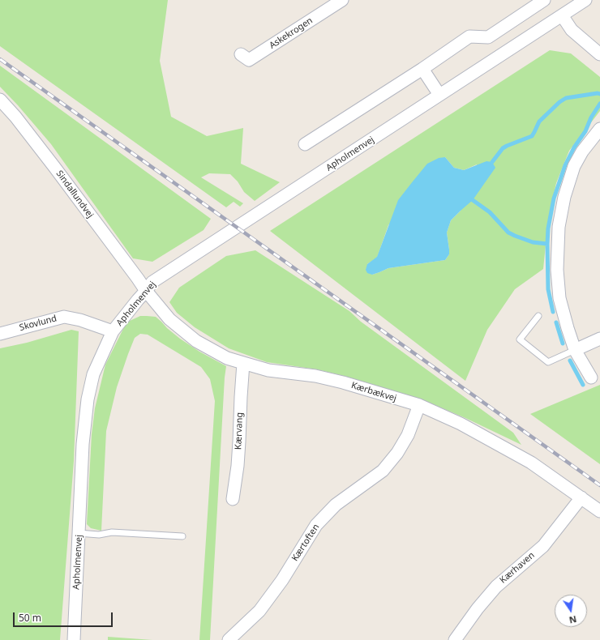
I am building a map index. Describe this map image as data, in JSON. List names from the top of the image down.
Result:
{
  "streets": {
    "street": [
      "Askekrogen",
      "Apholmenvej",
      "Sindallundvej",
      "Skovlund",
      "Kærbækvej",
      "Kærvang",
      "Kærtoften",
      "Kærhaven"
    ]
  },
  "crossings": [
    ["Apholmenvej", "Sindallundvej"],
    ["Apholmenvej", "Skovlund"],
    ["Apholmenvej", "Kærbækvej"],
    ["Sindallundvej", "Kærbækvej"],
    ["Kærbækvej", "Kærvang"],
    ["Kærbækvej", "Kærtoften"],
    ["Kærbækvej", "Kærhaven"]
  ],
  "scale_bar": "50 m",
  "north": "bottom"
}
